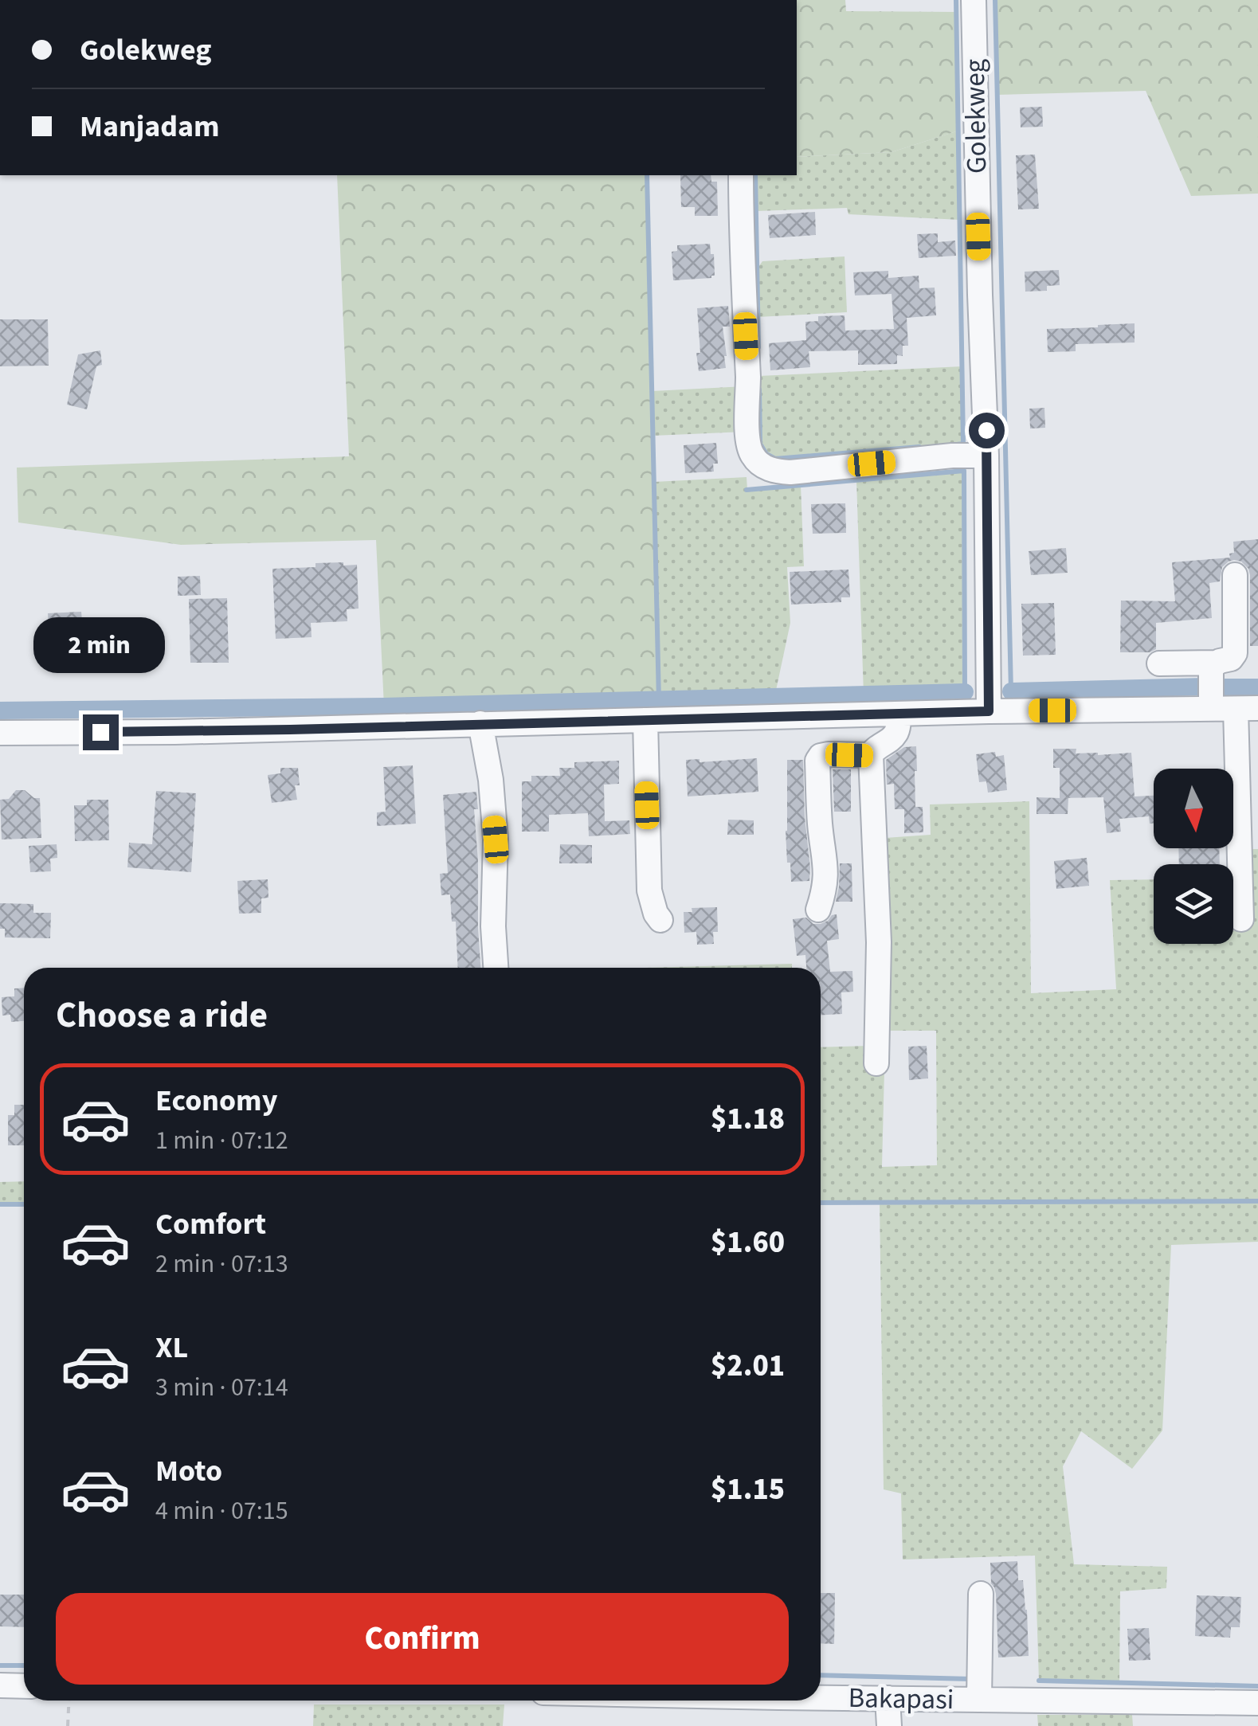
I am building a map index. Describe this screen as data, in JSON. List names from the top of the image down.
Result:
{
  "streets": {
    "street": ["Golekweg", "Bakapasi"]
  },
  "north": "bottom",
  "page": {
    "banner": ["Golekweg", "Manjadam"],
    "bubble": "2 min",
    "heading": "Choose a ride",
    "list": [
      {
        "name": "Economy",
        "note": "1 min · 07:12",
        "value": "$1.18"
      },
      {
        "name": "Comfort",
        "note": "2 min · 07:13",
        "value": "$1.60"
      },
      {
        "name": "XL",
        "note": "3 min · 07:14",
        "value": "$2.01"
      },
      {
        "name": "Moto",
        "note": "4 min · 07:15",
        "value": "$1.15"
      }
    ],
    "buttons": "Confirm"
  }
}
